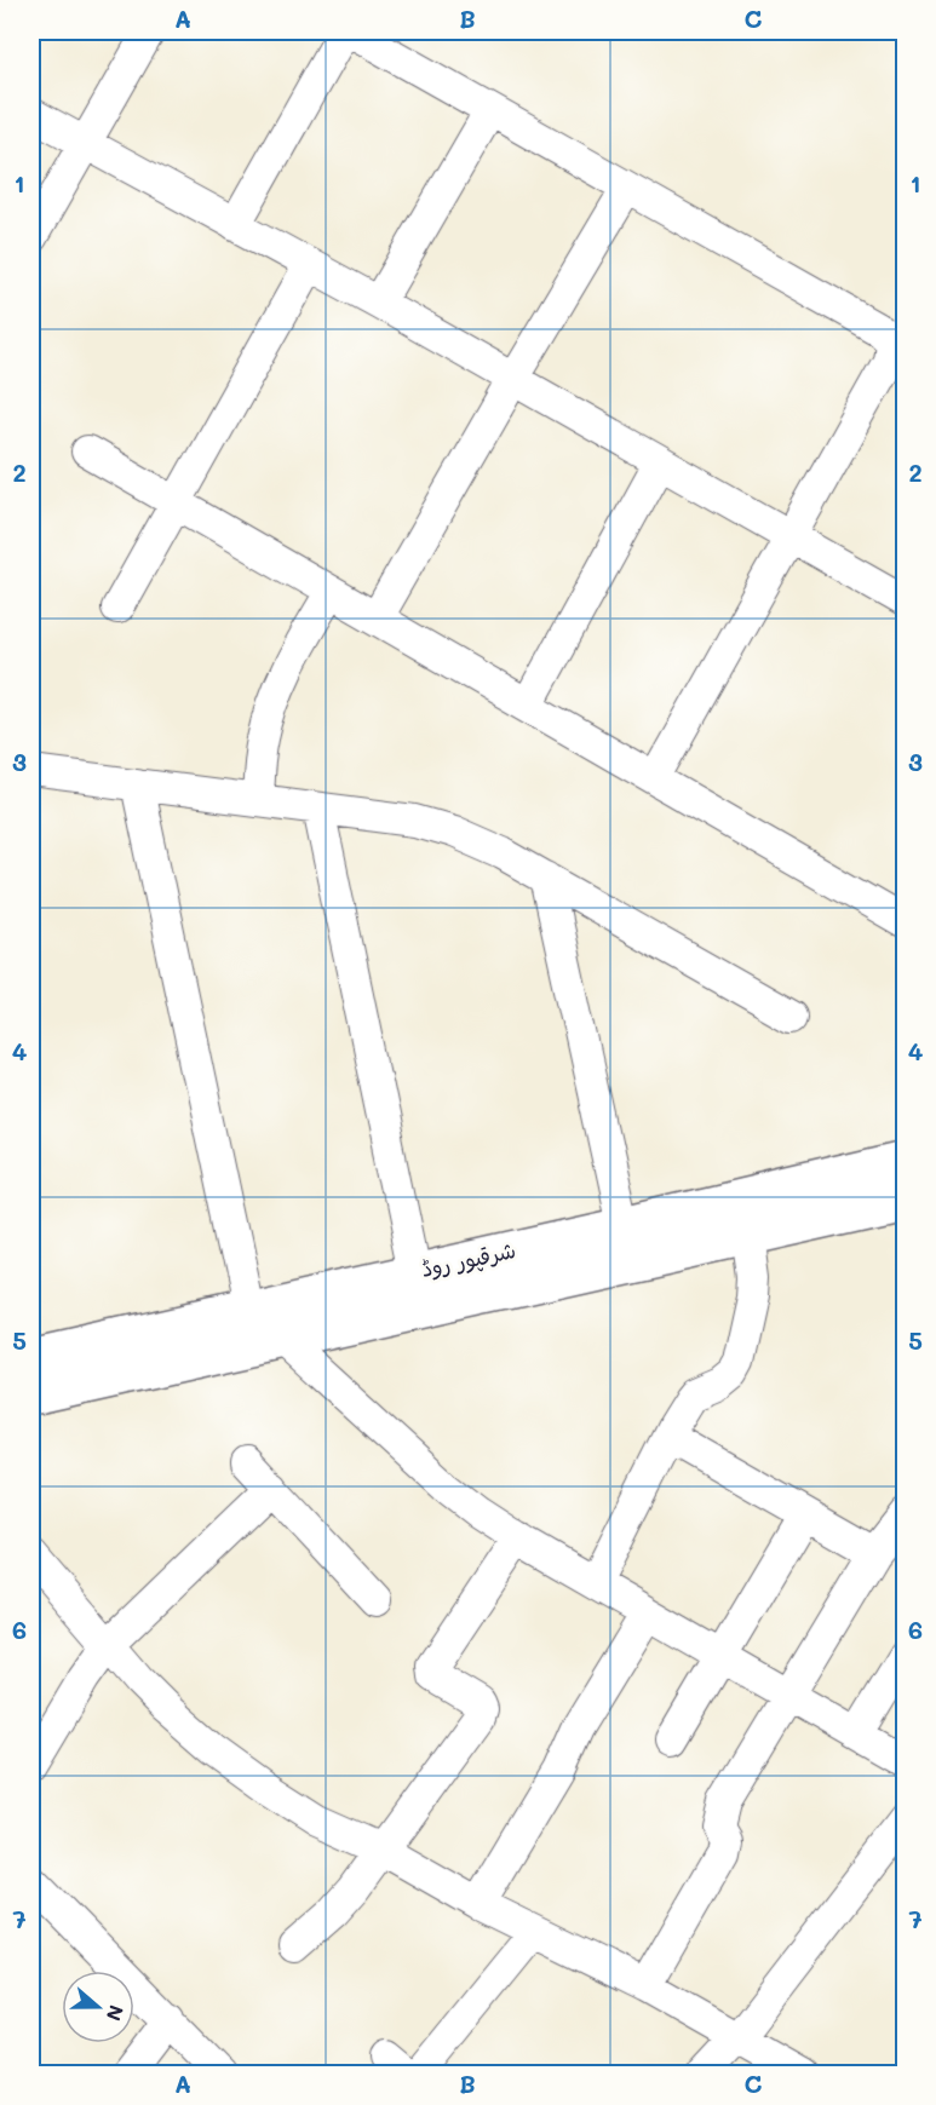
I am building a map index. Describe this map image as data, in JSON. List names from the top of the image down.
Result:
{
  "streets": {
    "main road": ["شرقپور روڈ"]
  },
  "north": "right",
  "grid": {
    "columns": ["A", "B", "C"],
    "rows": [
      "1",
      "2",
      "3",
      "4",
      "5",
      "6",
      "7"
    ]
  }
}
